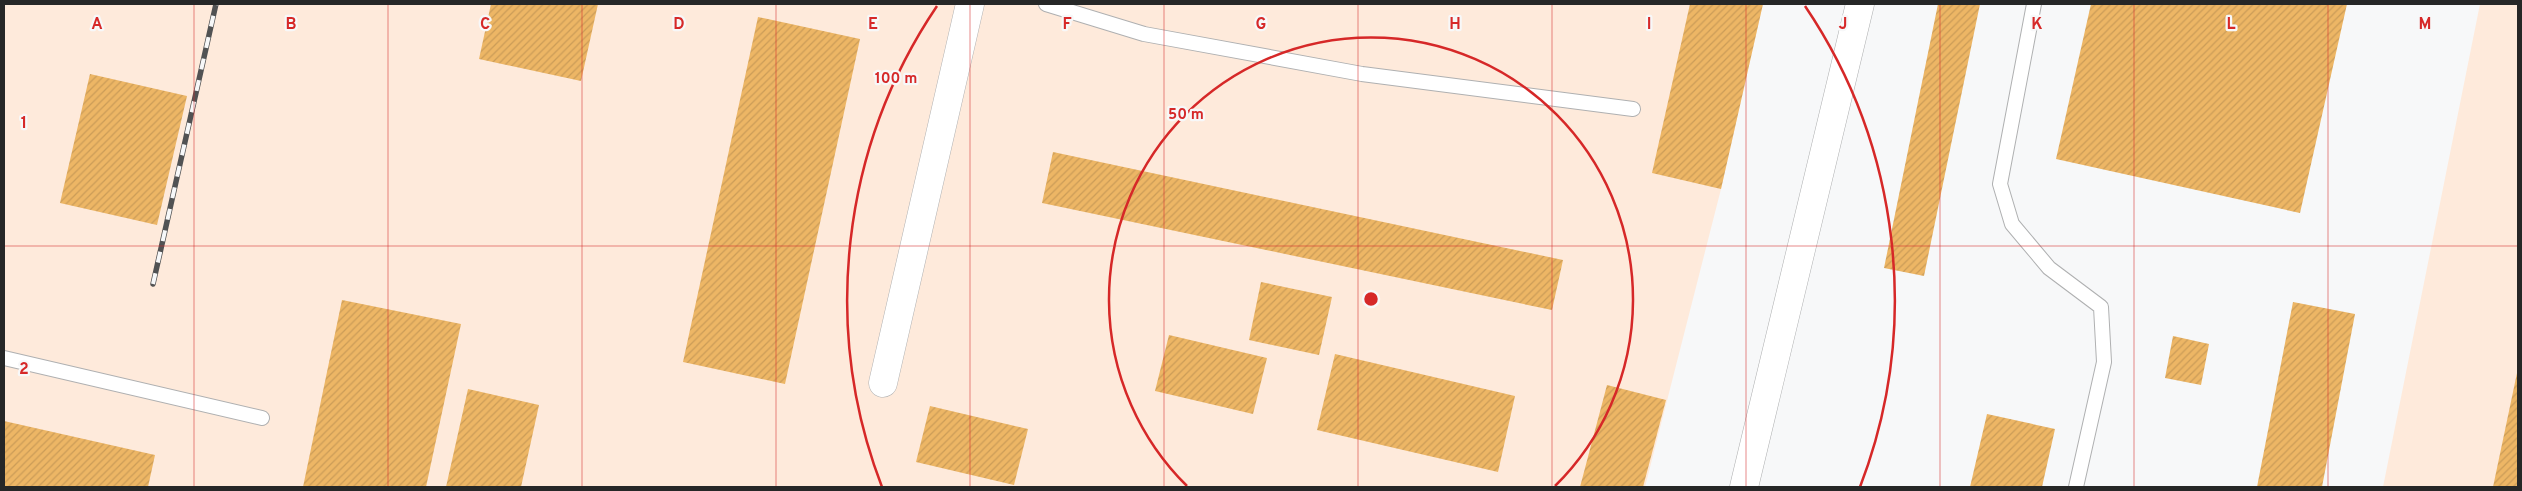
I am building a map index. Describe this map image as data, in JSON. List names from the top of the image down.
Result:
{
  "grid": {
    "columns": [
      "A",
      "B",
      "C",
      "D",
      "E",
      "F",
      "G",
      "H",
      "I",
      "J",
      "K",
      "L",
      "M"
    ],
    "rows": ["1", "2"]
  },
  "rings": ["100 m", "50 m"]
}
